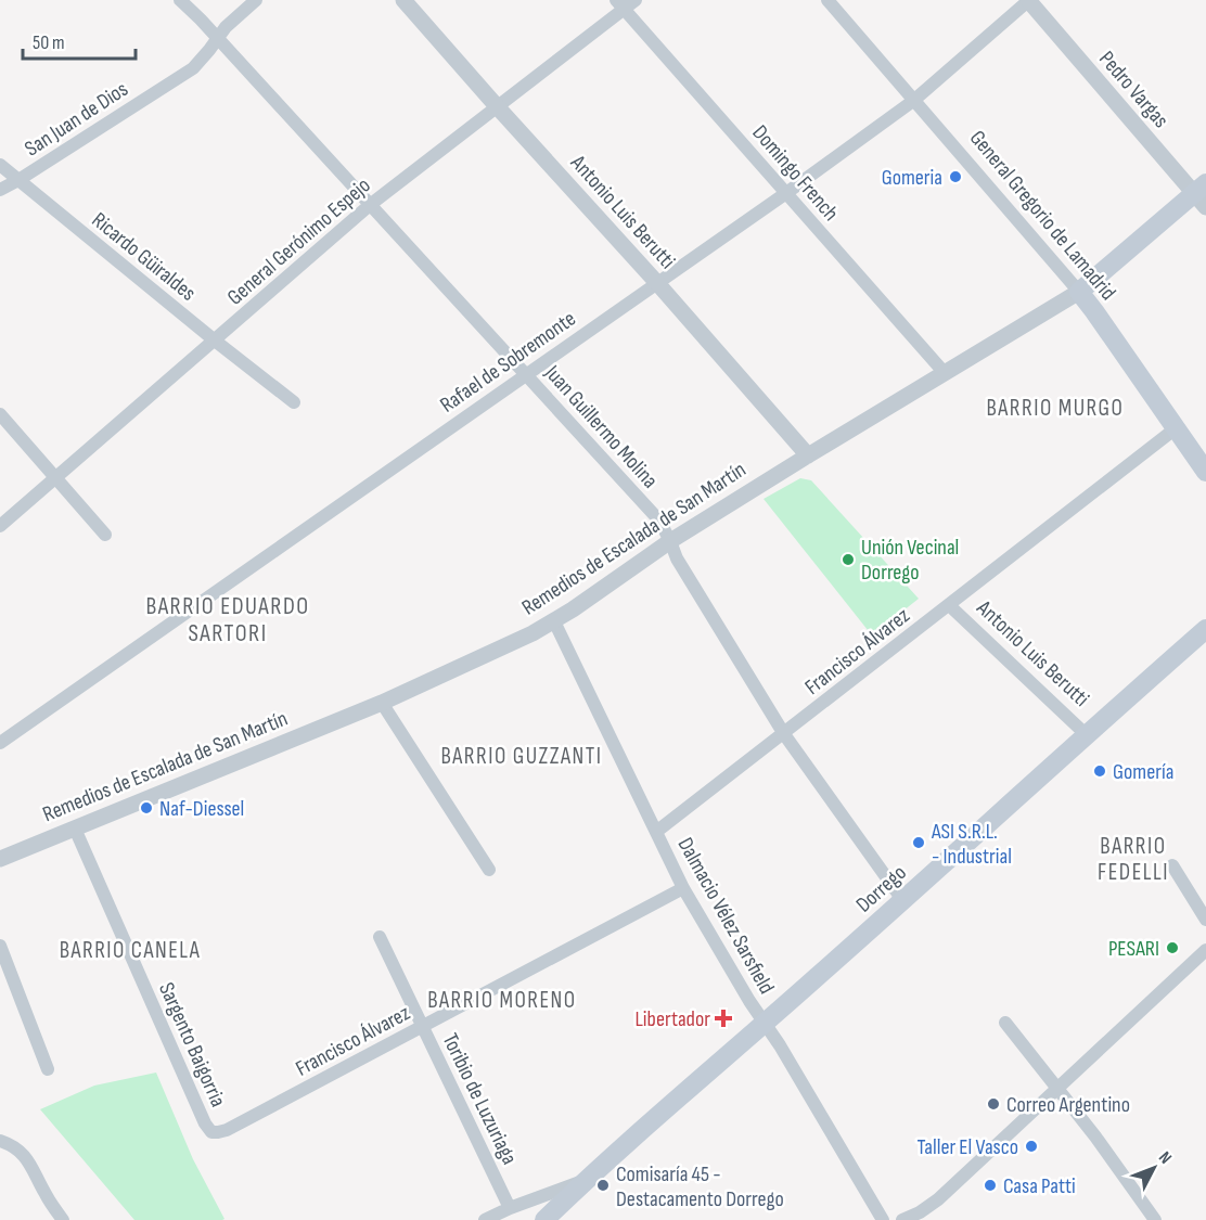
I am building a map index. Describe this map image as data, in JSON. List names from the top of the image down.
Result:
{
  "streets": {
    "main road": ["General Gregorio de Lamadrid", "Remedios de Escalada de San Martín", "Dorrego"],
    "street": [
      "Pedro Vargas",
      "San Juan de Dios",
      "Domingo French",
      "Antonio Luis Berutti",
      "General Gerónimo Espejo",
      "Ricardo Güiraldes",
      "Rafael de Sobremonte",
      "Juan Guillermo Molina",
      "Francisco Álvarez",
      "Dalmacio Vélez Sarsfield",
      "Sargento Baigorria",
      "Toribio de Luzuriaga"
    ]
  },
  "crossings": [
    ["Pedro Vargas", "Rafael de Sobremonte"],
    ["Pedro Vargas", "Remedios de Escalada de San Martín"],
    ["San Juan de Dios", "Ricardo Güiraldes"],
    ["San Juan de Dios", "Juan Guillermo Molina"],
    ["Domingo French", "General Gerónimo Espejo"],
    ["Domingo French", "Rafael de Sobremonte"],
    ["Domingo French", "Remedios de Escalada de San Martín"],
    ["Antonio Luis Berutti", "General Gerónimo Espejo"],
    ["Antonio Luis Berutti", "Rafael de Sobremonte"],
    ["Antonio Luis Berutti", "Remedios de Escalada de San Martín"],
    ["Antonio Luis Berutti", "Francisco Álvarez"],
    ["Antonio Luis Berutti", "Dorrego"],
    ["General Gregorio de Lamadrid", "Rafael de Sobremonte"],
    ["General Gregorio de Lamadrid", "Remedios de Escalada de San Martín"],
    ["General Gregorio de Lamadrid", "Francisco Álvarez"],
    ["General Gerónimo Espejo", "Ricardo Güiraldes"],
    ["General Gerónimo Espejo", "Juan Guillermo Molina"],
    ["Rafael de Sobremonte", "Juan Guillermo Molina"],
    ["Juan Guillermo Molina", "Remedios de Escalada de San Martín"],
    ["Juan Guillermo Molina", "Francisco Álvarez"],
    ["Juan Guillermo Molina", "Dorrego"],
    ["Remedios de Escalada de San Martín", "Dalmacio Vélez Sarsfield"],
    ["Remedios de Escalada de San Martín", "Sargento Baigorria"],
    ["Francisco Álvarez", "Dalmacio Vélez Sarsfield"],
    ["Francisco Álvarez", "Sargento Baigorria"],
    ["Francisco Álvarez", "Toribio de Luzuriaga"],
    ["Dorrego", "Dalmacio Vélez Sarsfield"],
    ["Dorrego", "Toribio de Luzuriaga"]
  ],
  "districts": [
    "BARRIO MURGO",
    "BARRIO EDUARDO SARTORI",
    "BARRIO GUZZANTI",
    "BARRIO FEDELLI",
    "BARRIO CANELA",
    "BARRIO MORENO"
  ],
  "places": {
    "other": [
      "Gomeria",
      "Unión Vecinal Dorrego",
      "Gomería",
      "Naf-Diessel",
      "ASI S.R.L. - Industrial",
      "PESARI",
      "Correo Argentino",
      "Taller El Vasco",
      "Comisaría 45 - Destacamento Dorrego",
      "Casa Patti"
    ],
    "health": ["Libertador"]
  },
  "scale_bar": "50 m",
  "north": "top right"
}
